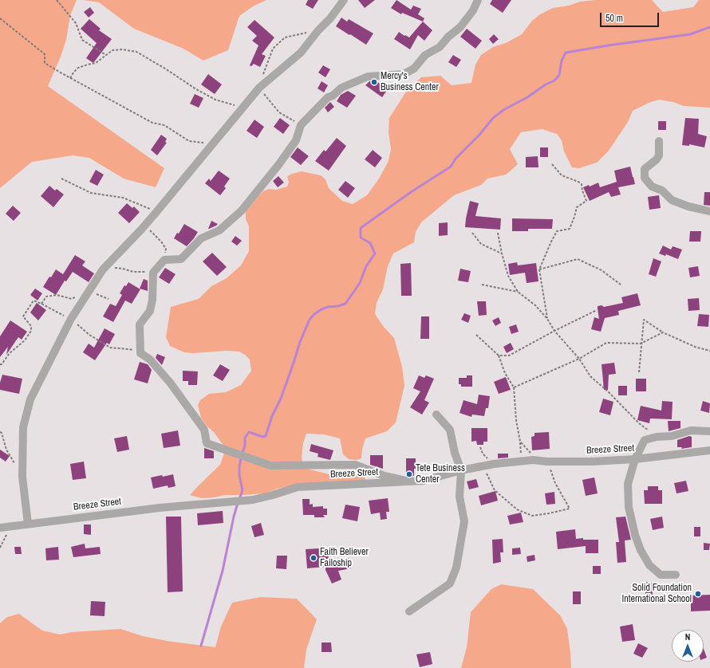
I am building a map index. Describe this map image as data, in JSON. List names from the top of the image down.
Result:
{
  "streets": {
    "street": ["Breeze Street"]
  },
  "places": [
    "Mercy's Business Center",
    "Tete Business Center",
    "Faith Believer Failoship",
    "Solid Foundation International School"
  ],
  "scale_bar": "50 m",
  "north": "top"
}
